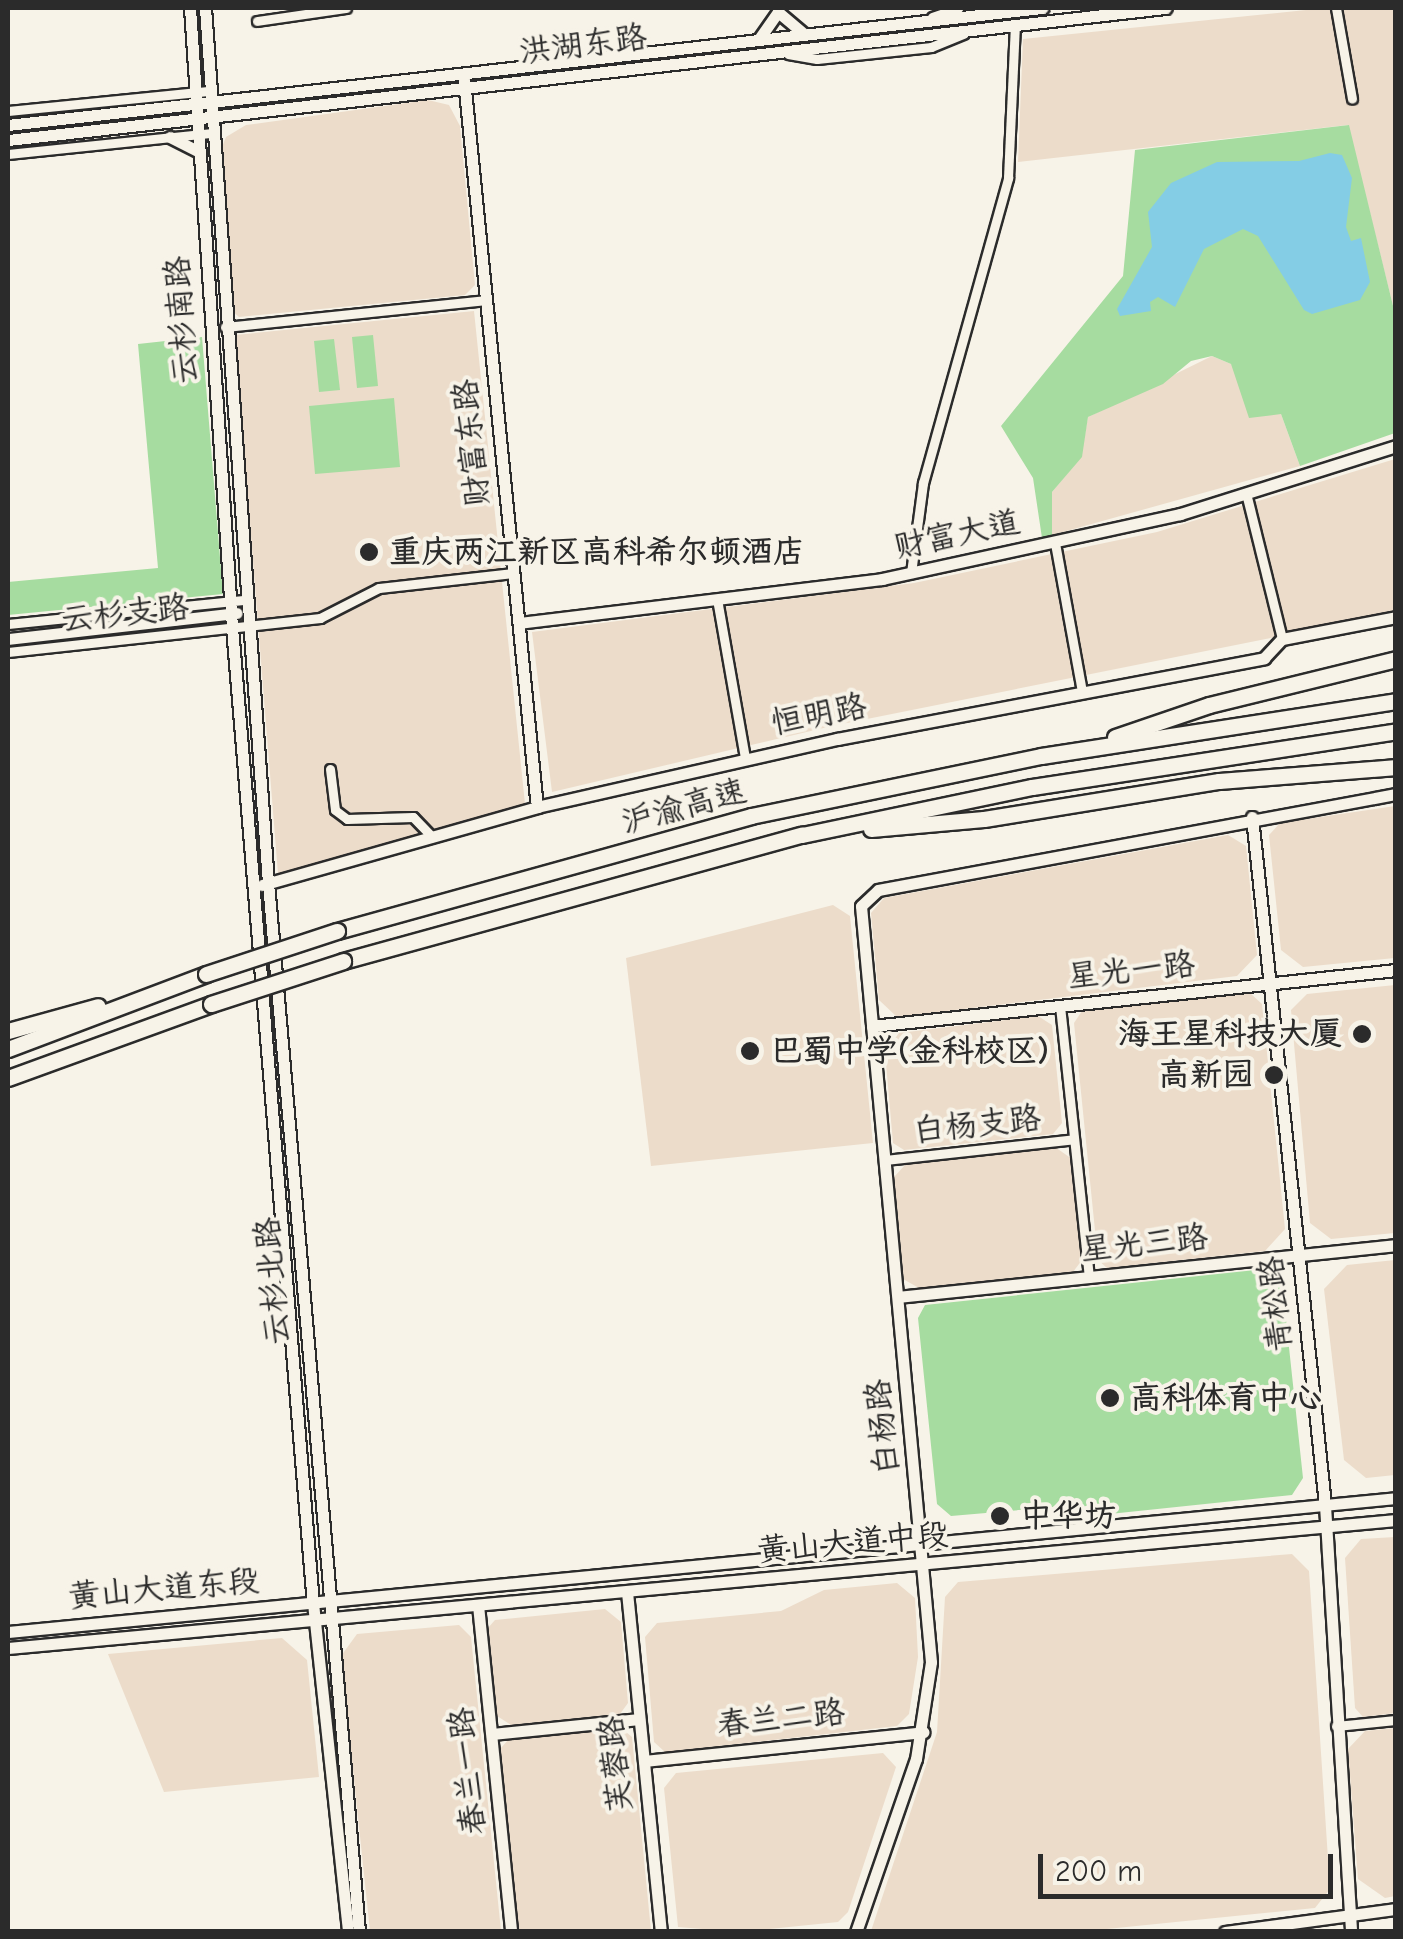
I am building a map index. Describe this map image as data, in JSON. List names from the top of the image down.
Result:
{
  "streets": {
    "highway": ["沪渝高速"],
    "main road": [
      "洪湖东路",
      "云杉南路",
      "财富东路",
      "财富大道",
      "恒明路",
      "星光一路",
      "星光三路",
      "云杉北路",
      "青松路",
      "白杨路",
      "黄山大道中段",
      "黄山大道东段",
      "春兰二路",
      "芙蓉路",
      "春兰一路"
    ],
    "street": ["云杉支路", "白杨支路"]
  },
  "crossings": [
    ["洪湖东路", "云杉南路"],
    ["洪湖东路", "财富东路"],
    ["云杉南路", "云杉支路"],
    ["云杉南路", "云杉北路"],
    ["财富东路", "财富大道"],
    ["财富东路", "恒明路"],
    ["云杉支路", "云杉北路"],
    ["恒明路", "云杉北路"],
    ["星光一路", "青松路"],
    ["星光一路", "白杨路"],
    ["白杨支路", "白杨路"],
    ["星光三路", "青松路"],
    ["星光三路", "白杨路"],
    ["云杉北路", "黄山大道中段"],
    ["云杉北路", "黄山大道东段"],
    ["青松路", "白杨路"],
    ["青松路", "黄山大道中段"],
    ["白杨路", "黄山大道中段"],
    ["白杨路", "春兰二路"],
    ["黄山大道中段", "黄山大道东段"],
    ["黄山大道中段", "芙蓉路"],
    ["黄山大道中段", "春兰一路"],
    ["春兰二路", "芙蓉路"]
  ],
  "places": [
    "重庆两江新区高科希尔顿酒店",
    "海王星科技大厦",
    "巴蜀中学(金科校区)",
    "高新园",
    "高科体育中心",
    "中华坊"
  ],
  "scale_bar": "200 m"
}
